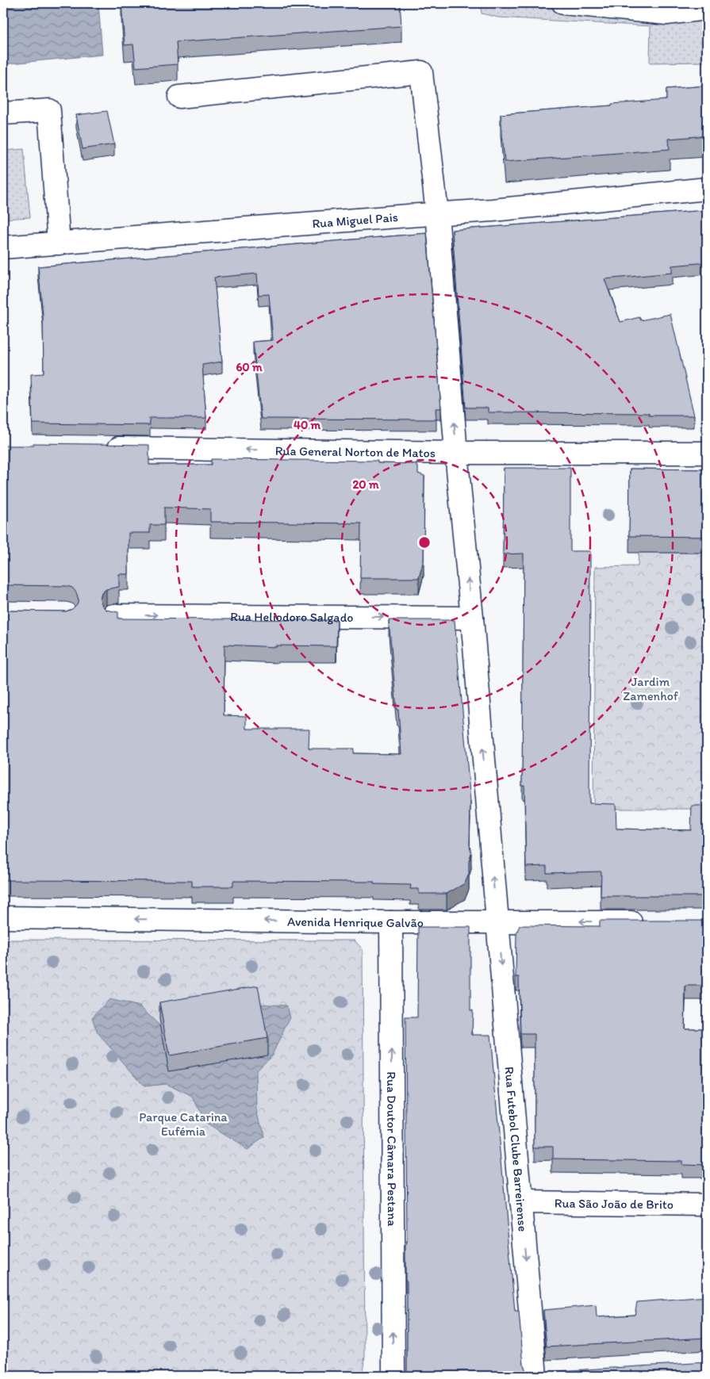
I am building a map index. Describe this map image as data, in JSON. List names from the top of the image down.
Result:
{
  "streets": {
    "street": [
      "Rua Miguel Pais",
      "Rua General Norton de Matos",
      "Rua Heliodoro Salgado",
      "Avenida Henrique Galvão",
      "Rua Futebol Clube Barreirense",
      "Rua Doutor Câmara Pestana",
      "Rua São João de Brito"
    ]
  },
  "crossings": [
    ["Rua Miguel Pais", "Rua Futebol Clube Barreirense"],
    ["Rua General Norton de Matos", "Rua Futebol Clube Barreirense"],
    ["Rua Heliodoro Salgado", "Rua Futebol Clube Barreirense"],
    ["Avenida Henrique Galvão", "Rua Futebol Clube Barreirense"],
    ["Avenida Henrique Galvão", "Rua Doutor Câmara Pestana"],
    ["Rua Futebol Clube Barreirense", "Rua São João de Brito"]
  ],
  "one_way": [
    "Rua General Norton de Matos",
    "Rua Heliodoro Salgado",
    "Avenida Henrique Galvão",
    "Rua Doutor Câmara Pestana"
  ],
  "parks": ["Jardim Zamenhof", "Parque Catarina Eufémia"],
  "rings": ["60 m", "40 m", "20 m"]
}
